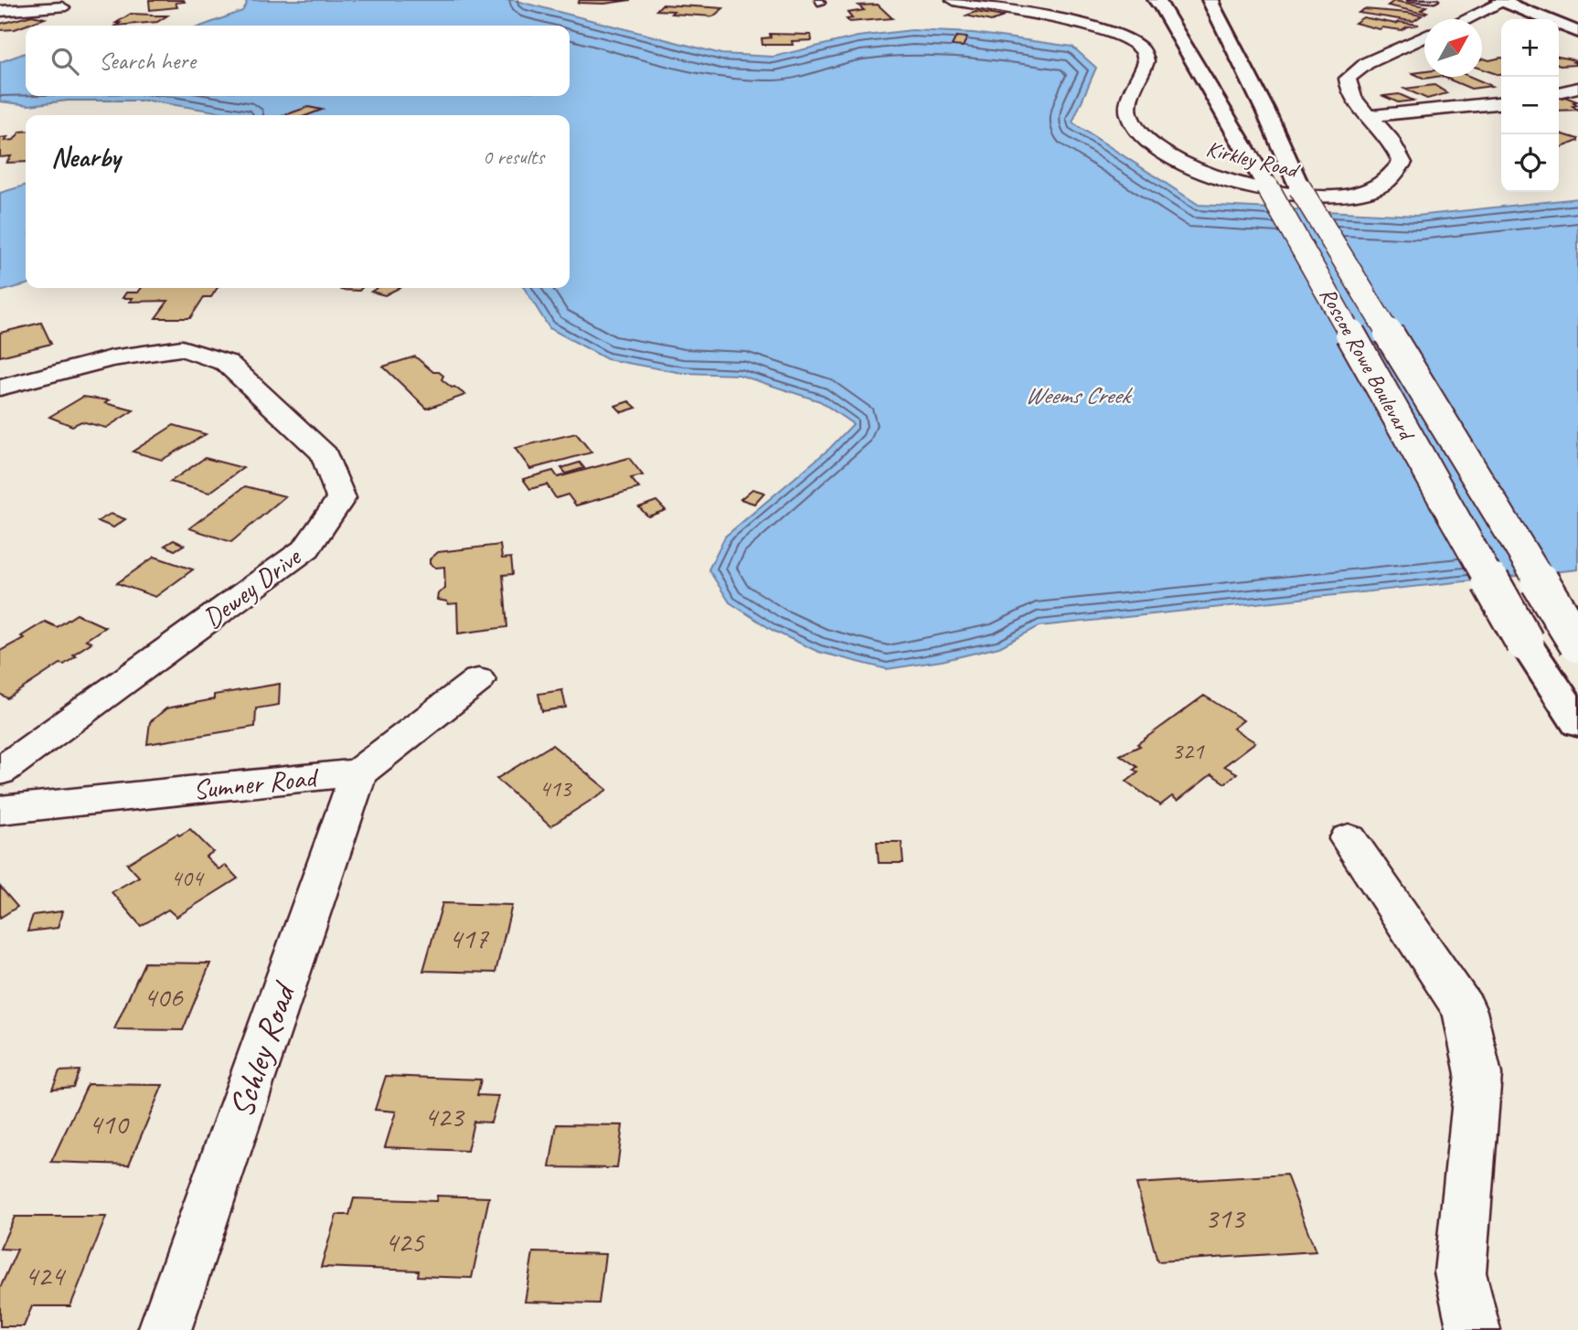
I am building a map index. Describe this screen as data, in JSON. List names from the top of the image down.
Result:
{
  "streets": {
    "main road": ["Roscoe Rowe Boulevard"],
    "street": [
      "Kirkley Road",
      "Dewey Drive",
      "Sumner Road",
      "Schley Road"
    ]
  },
  "crossings": [
    ["Sumner Road", "Schley Road"]
  ],
  "water": ["Weems Creek"],
  "house_numbers": [
    "321",
    "413",
    "404",
    "417",
    "406",
    "423",
    "410",
    "313",
    "425",
    "424"
  ],
  "north": "top right",
  "page": {
    "map_buttons": ["+", "−"],
    "search": "Search here",
    "heading": ["Nearby", "0 results"]
  }
}
